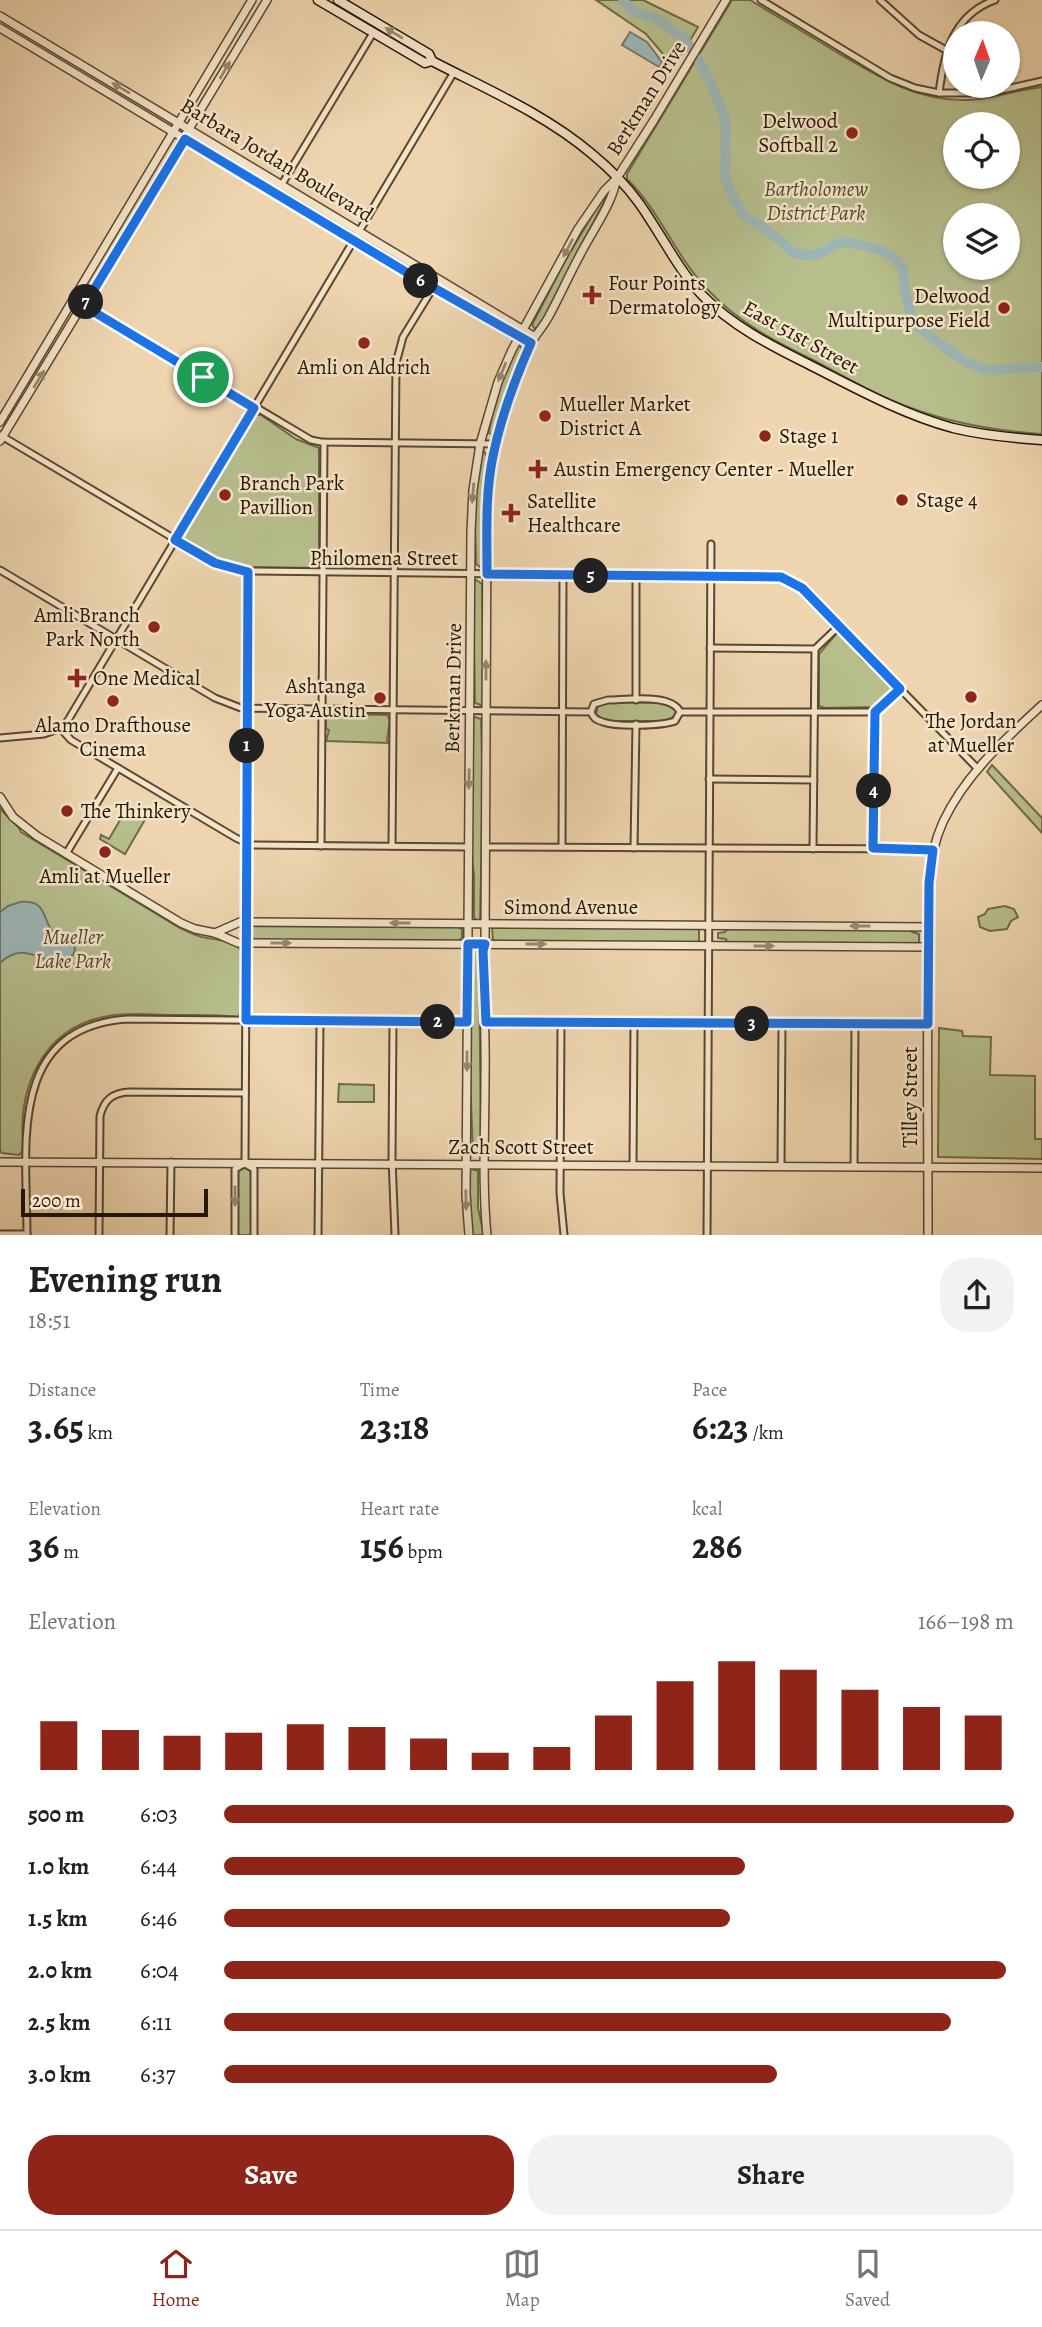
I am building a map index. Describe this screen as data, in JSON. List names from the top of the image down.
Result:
{
  "streets": {
    "main road": ["East 51st Street"],
    "street": [
      "Berkman Drive",
      "Barbara Jordan Boulevard",
      "Philomena Street",
      "Simond Avenue",
      "Tilley Street",
      "Zach Scott Street"
    ]
  },
  "crossings": [
    ["Berkman Drive", "Barbara Jordan Boulevard"],
    ["Berkman Drive", "East 51st Street"],
    ["Berkman Drive", "Philomena Street"],
    ["Berkman Drive", "Simond Avenue"],
    ["Berkman Drive", "Zach Scott Street"],
    ["Philomena Street", "Tilley Street"],
    ["Simond Avenue", "Tilley Street"],
    ["Tilley Street", "Zach Scott Street"]
  ],
  "parks": ["Bartholomew District Park", "Mueller Lake Park"],
  "places": {
    "other": [
      "Delwood Softball 2",
      "Delwood Multipurpose Field",
      "Amli on Aldrich",
      "Mueller Market District A",
      "Stage 1",
      "Branch Park Pavillion",
      "Stage 4",
      "Amli Branch Park North",
      "The Jordan at Mueller",
      "Ashtanga Yoga Austin",
      "Alamo Drafthouse Cinema",
      "The Thinkery",
      "Amli at Mueller"
    ],
    "health": [
      "Four Points Dermatology",
      "Austin Emergency Center - Mueller",
      "Satellite Healthcare",
      "One Medical"
    ]
  },
  "scale_bar": "200 m",
  "north": "top",
  "page": {
    "pins": [
      "6",
      "7",
      "5",
      "1",
      "4",
      "2",
      "3"
    ],
    "scale": "200 m",
    "heading": ["Evening run", "18:51"],
    "stats": [
      ["Distance", "3.65 km"],
      ["Time", "23:18"],
      ["Pace", "6:23 /km"],
      ["Elevation", "36 m"],
      ["Heart rate", "156 bpm"],
      ["kcal", "286"]
    ],
    "chart": ["Elevation", "166–198 m"],
    "list": [
      {
        "name": "500 m",
        "note": "6:03"
      },
      {
        "name": "1.0 km",
        "note": "6:44"
      },
      {
        "name": "1.5 km",
        "note": "6:46"
      },
      {
        "name": "2.0 km",
        "note": "6:04"
      },
      {
        "name": "2.5 km",
        "note": "6:11"
      },
      {
        "name": "3.0 km",
        "note": "6:37"
      }
    ],
    "buttons": ["Save", "Share"],
    "tabs": ["Home", "Map", "Saved"]
  }
}
